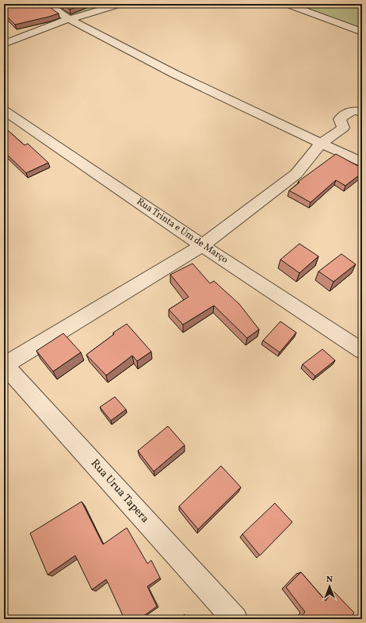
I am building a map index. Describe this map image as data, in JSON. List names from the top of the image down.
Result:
{
  "streets": {
    "street": ["Rua Trinta e Um de Março", "Rua Urua Tapera"]
  },
  "north": "top"
}
